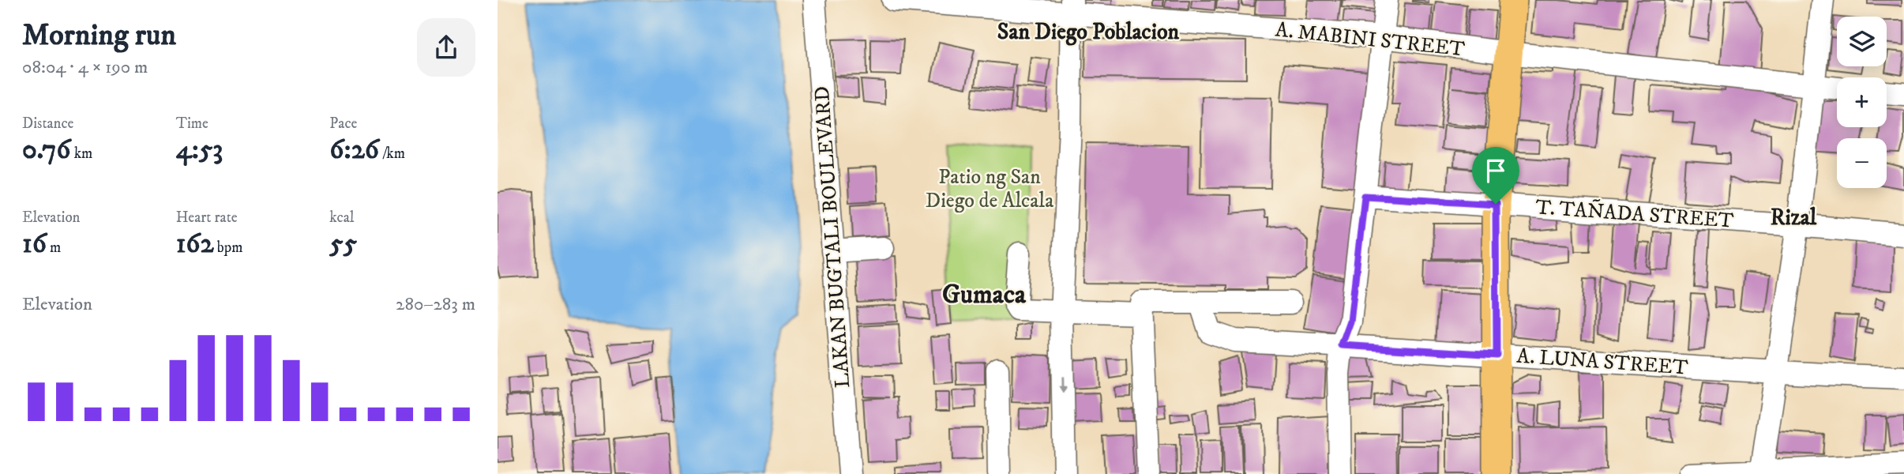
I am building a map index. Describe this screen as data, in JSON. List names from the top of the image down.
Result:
{
  "streets": {
    "street": [
      "A. MABINI STREET",
      "T. TAÑADA STREET",
      "LAKAN BUGTALI BOULEVARD",
      "A. LUNA STREET"
    ]
  },
  "districts": ["San Diego Poblacion", "Rizal", "Gumaca"],
  "parks": ["Patio ng San Diego de Alcala"],
  "page": {
    "heading": ["Morning run", "08:04 · 4 × 190 m"],
    "map_buttons": ["+", "−"],
    "stats": [
      ["Distance", "0.76 km"],
      ["Time", "4:53"],
      ["Pace", "6:26 /km"],
      ["Elevation", "16 m"],
      ["Heart rate", "162 bpm"],
      ["kcal", "55"]
    ],
    "chart": ["Elevation", "280–283 m"]
  }
}
